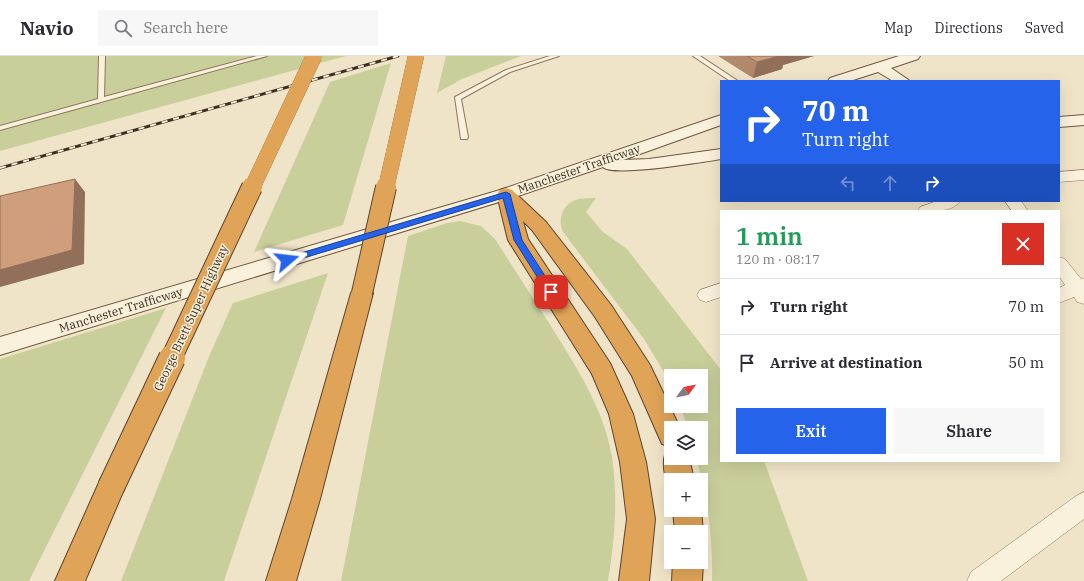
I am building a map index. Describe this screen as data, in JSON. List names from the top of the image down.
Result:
{
  "streets": {
    "highway": ["George Brett Super Highway"],
    "main road": ["Manchester Trafficway"]
  },
  "north": "top right",
  "page": {
    "header": "Navio",
    "search": "Search here",
    "nav": ["Map", "Directions", "Saved"],
    "turn": ["70 m", "Turn right"],
    "heading": ["1 min", "120 m · 08:17"],
    "list": [
      {
        "name": "Turn right",
        "value": "70 m"
      },
      {
        "name": "Arrive at destination",
        "value": "50 m"
      }
    ],
    "map_buttons": ["+", "−"],
    "buttons": ["Exit", "Share"]
  }
}
